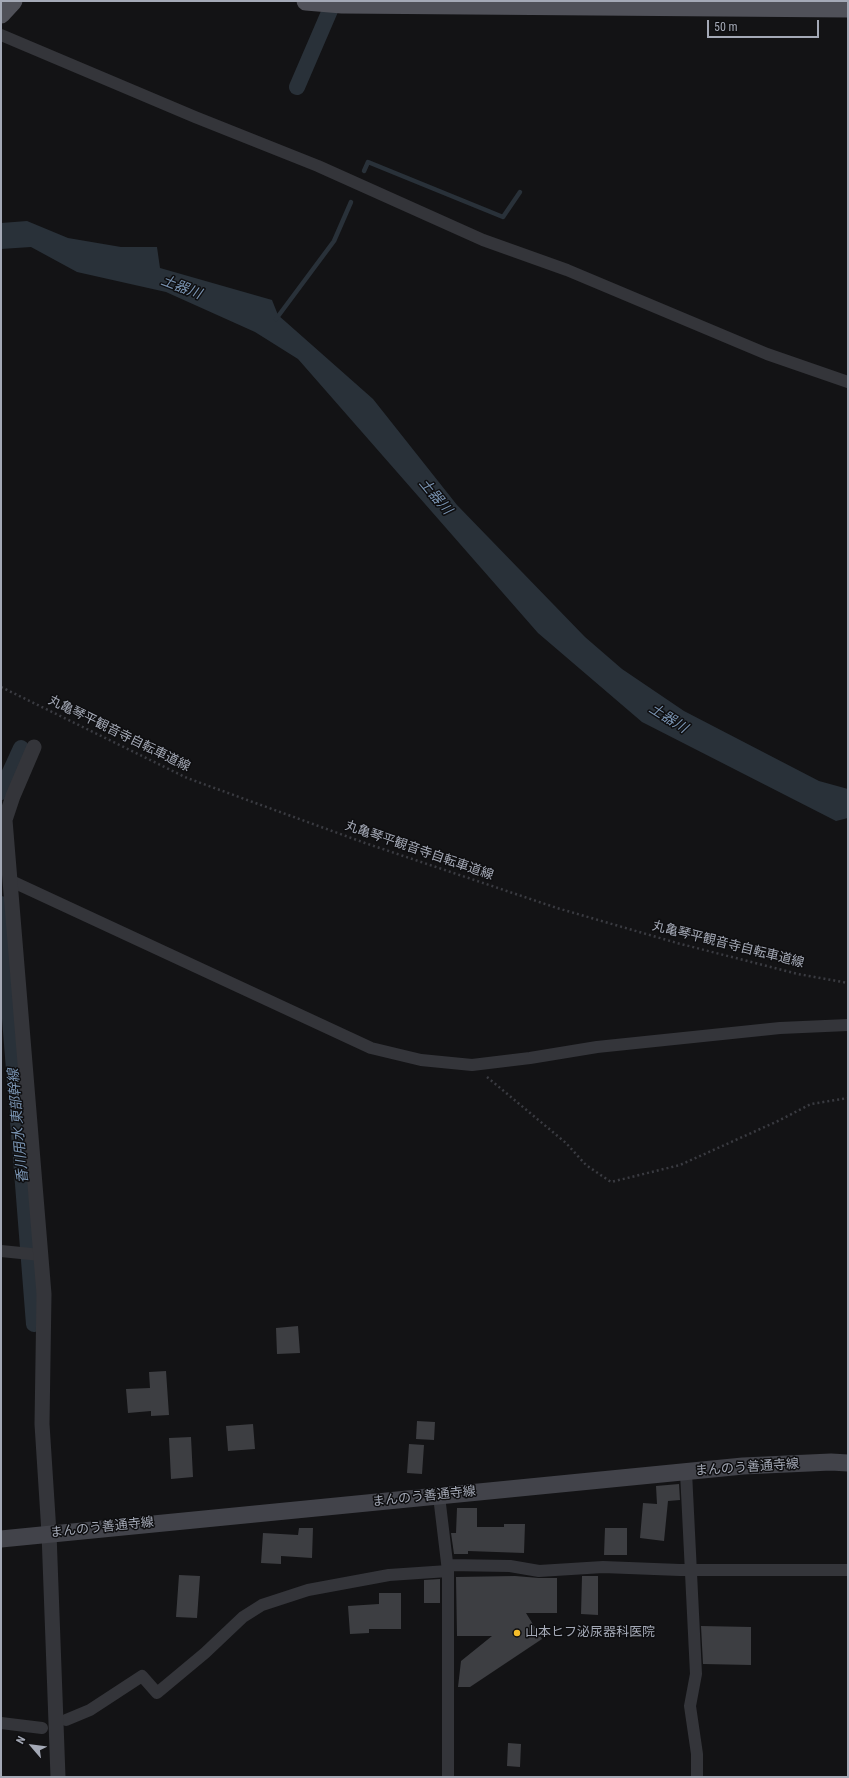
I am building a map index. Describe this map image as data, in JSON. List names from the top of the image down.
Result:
{
  "streets": {
    "main road": ["まんのう善通寺線"],
    "path": ["丸亀琴平観音寺自転車道線"]
  },
  "water": ["土器川", "香川用水 東部幹線"],
  "places": ["山本ヒフ泌尿器科医院"],
  "scale_bar": "50 m",
  "north": "top left"
}
